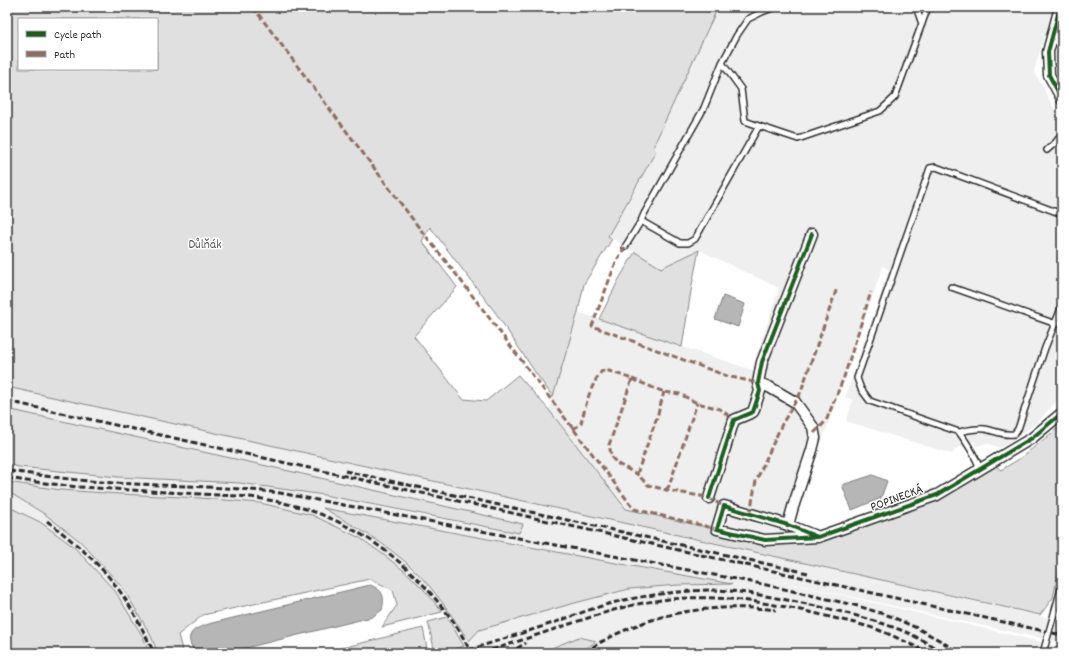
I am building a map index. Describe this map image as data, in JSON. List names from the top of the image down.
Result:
{
  "streets": {
    "street": ["POPINECKÁ"]
  },
  "parks": ["Důlňák"],
  "legend": ["Cycle path", "Path"]
}
